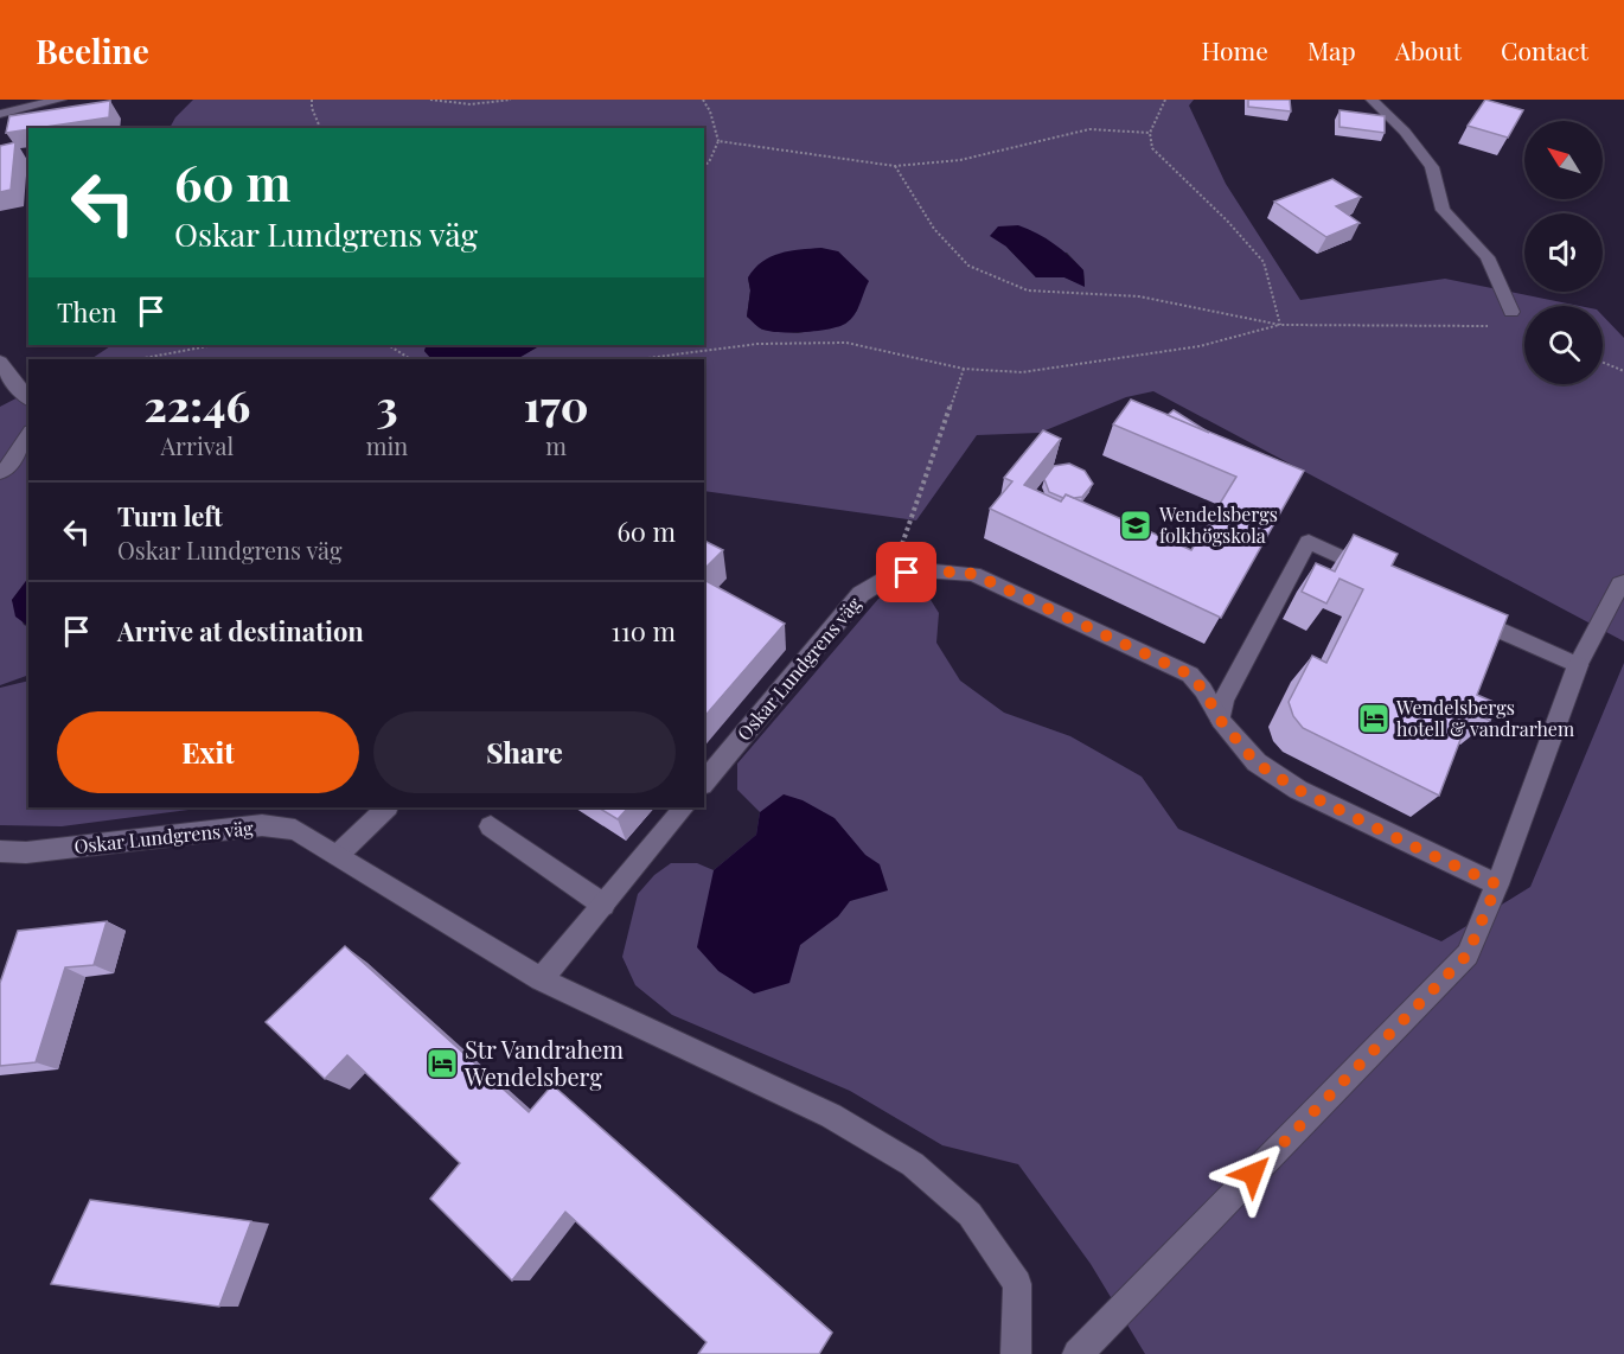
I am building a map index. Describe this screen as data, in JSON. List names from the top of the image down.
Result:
{
  "streets": {
    "street": ["Oskar Lundgrens väg"]
  },
  "places": {
    "school or university": ["Wendelsbergs folkhögskola"],
    "hotel": ["Wendelsbergs hotell & vandrarhem", "Str Vandrahem Wendelsberg"]
  },
  "north": "top left",
  "page": {
    "header": "Beeline",
    "nav": [
      "Home",
      "Map",
      "About",
      "Contact"
    ],
    "turn": ["60 m", "Oskar Lundgrens väg"],
    "then": "Then",
    "eta": [
      "22:46",
      "Arrival",
      "3",
      "min",
      "170",
      "m"
    ],
    "list": [
      {
        "name": "Turn left",
        "note": "Oskar Lundgrens väg",
        "value": "60 m"
      },
      {
        "name": "Arrive at destination",
        "value": "110 m"
      }
    ],
    "buttons": ["Exit", "Share"]
  }
}
